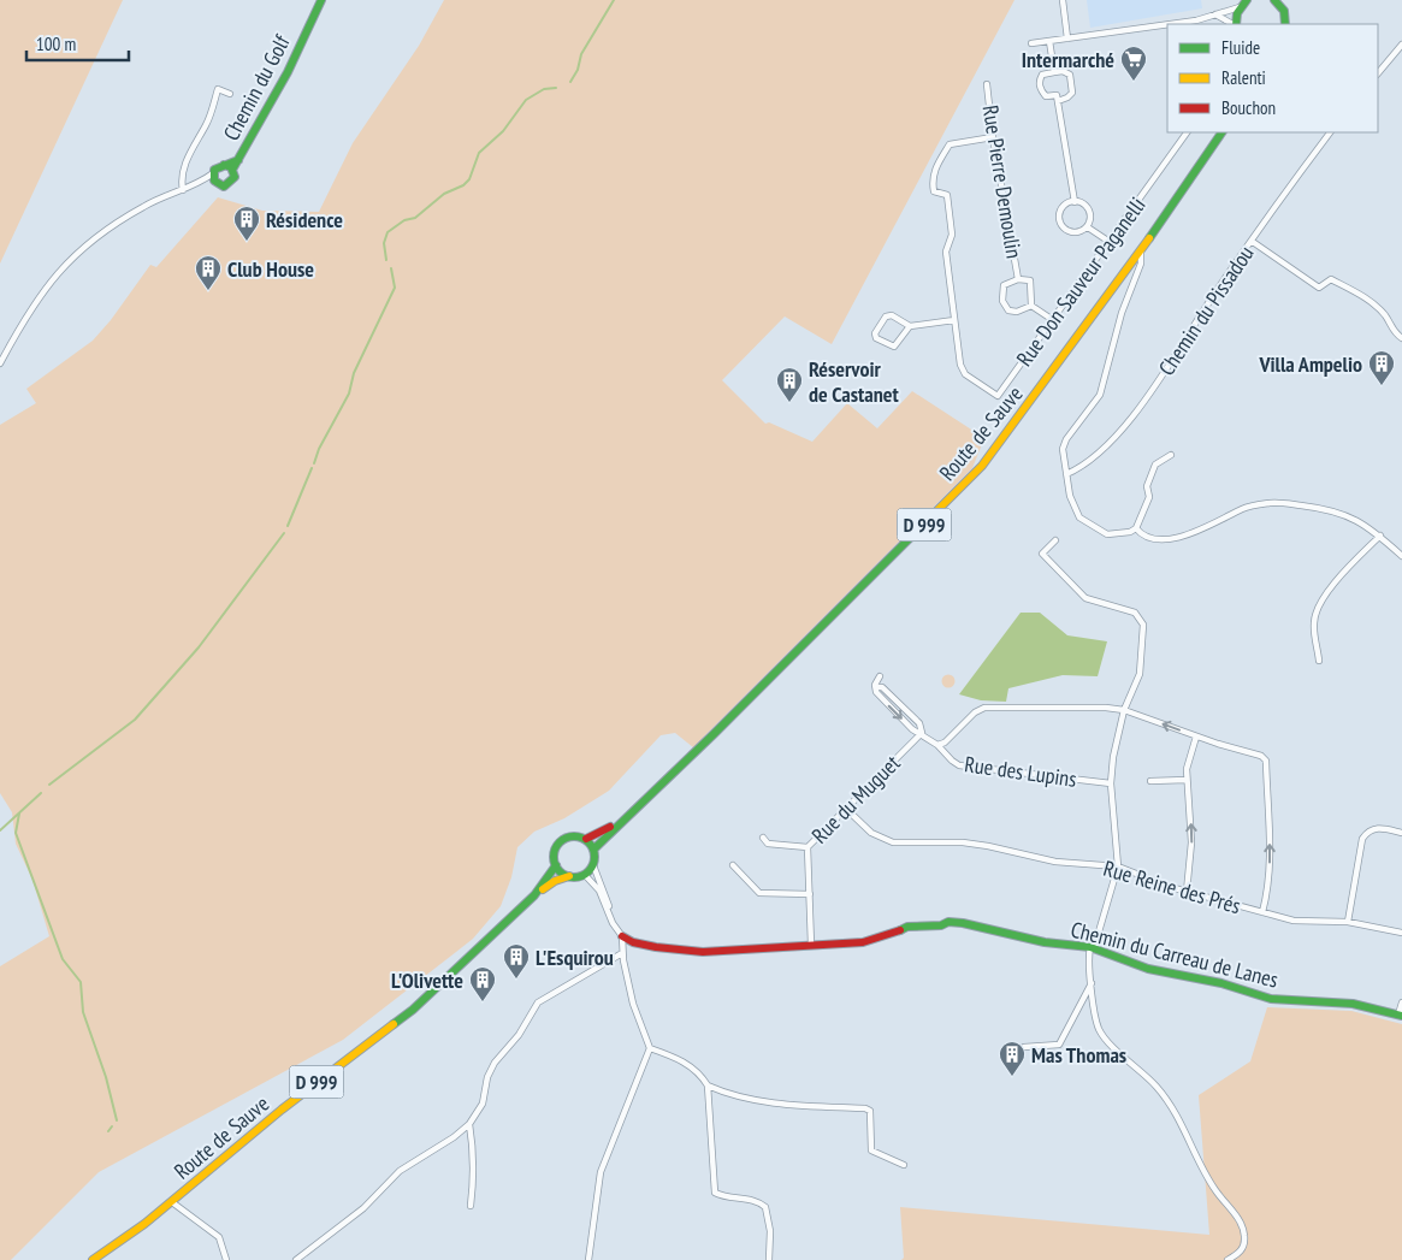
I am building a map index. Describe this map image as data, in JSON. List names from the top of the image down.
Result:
{
  "streets": {
    "main road": [
      "Chemin du Golf",
      "Route de Sauve",
      "D 999",
      "Chemin du Carreau de Lanes"
    ],
    "street": [
      "Rue Pierre Demoulin",
      "Rue Don Sauveur Paganelli",
      "Chemin du Pissadou",
      "Rue des Lupins",
      "Rue du Muguet",
      "Rue Reine des Prés"
    ]
  },
  "crossings": [
    ["Rue Pierre Demoulin", "Rue Don Sauveur Paganelli"],
    ["Rue des Lupins", "Rue du Muguet"],
    ["Rue du Muguet", "Rue Reine des Prés"],
    ["Rue du Muguet", "Chemin du Carreau de Lanes"]
  ],
  "places": {
    "supermarket": ["Intermarché"],
    "building": [
      "Résidence",
      "Club House",
      "Villa Ampelio",
      "Réservoir de Castanet",
      "L'Esquirou",
      "L'Olivette",
      "Mas Thomas"
    ]
  },
  "legend": ["Fluide", "Ralenti", "Bouchon"],
  "scale_bar": "100 m"
}
